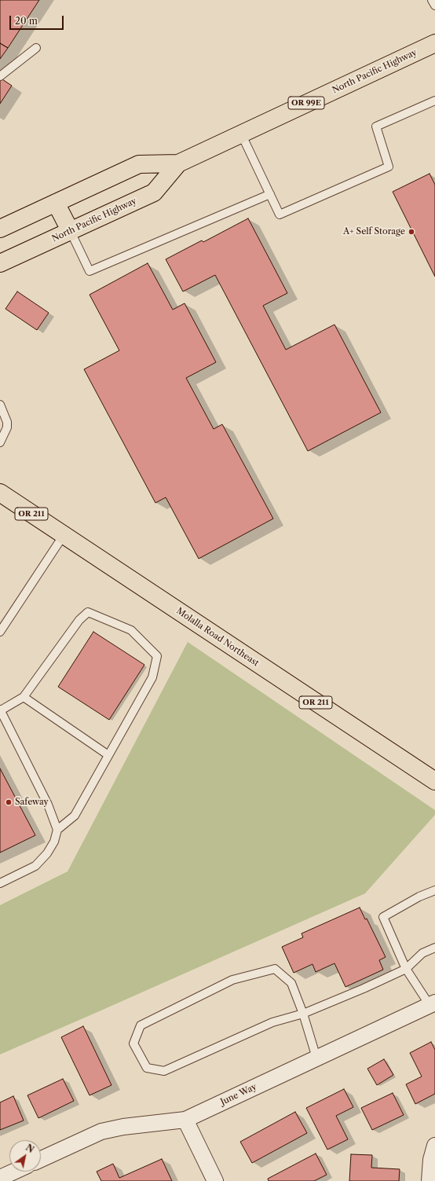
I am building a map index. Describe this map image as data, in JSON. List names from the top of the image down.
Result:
{
  "streets": {
    "main road": [
      "North Pacific Highway",
      "OR 99E",
      "OR 211",
      "Molalla Road Northeast"
    ],
    "street": ["June Way"]
  },
  "places": ["A+ Self Storage", "Safeway"],
  "scale_bar": "20 m",
  "north": "top right"
}
